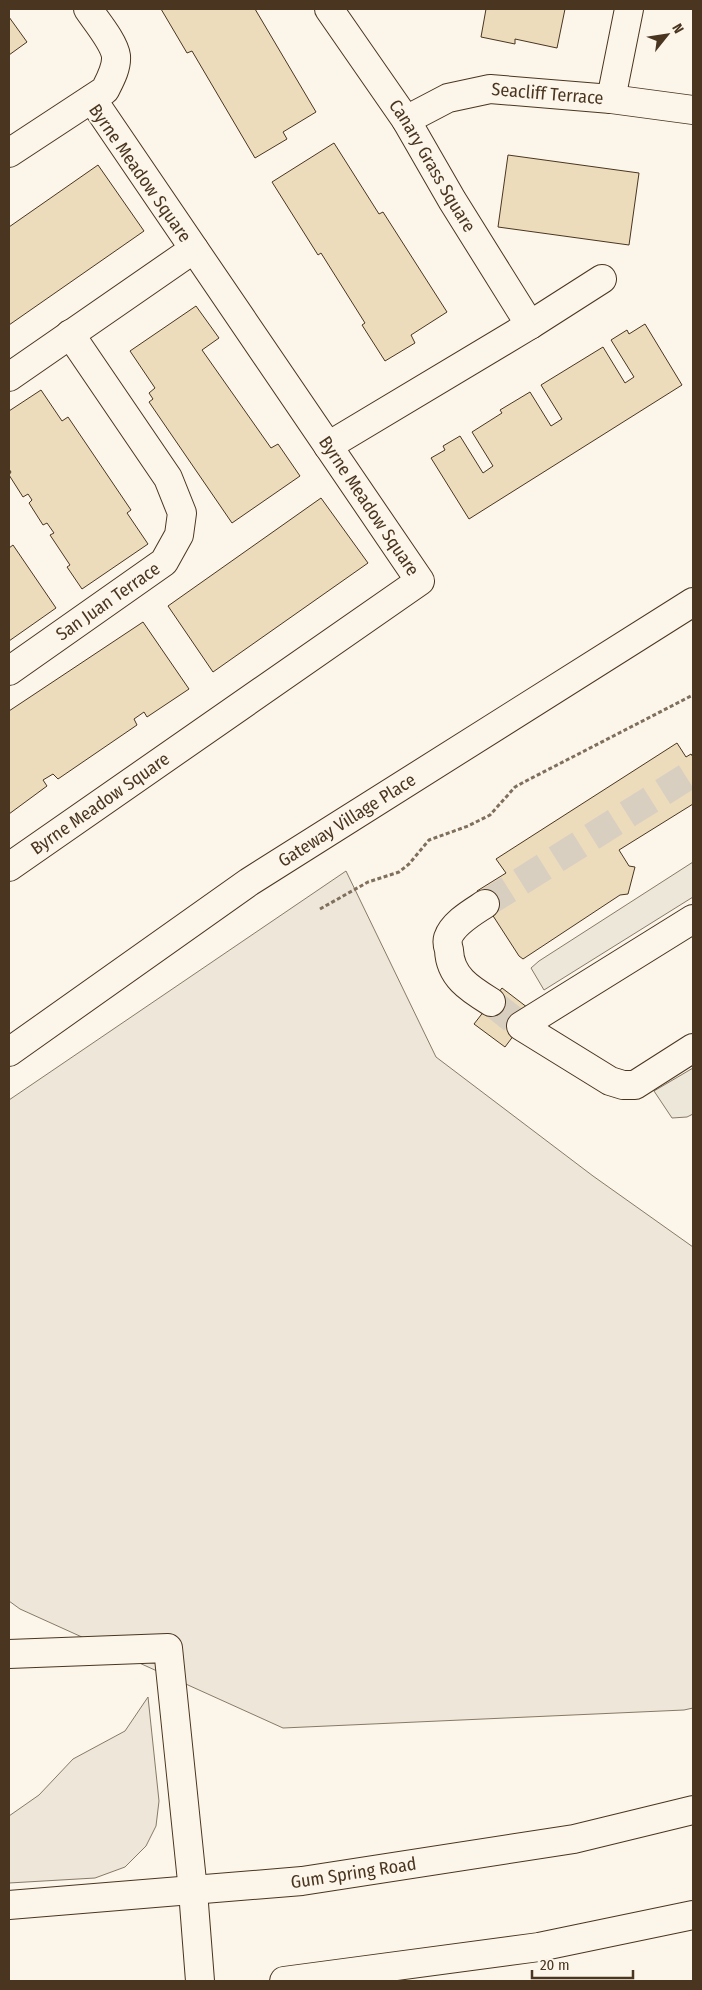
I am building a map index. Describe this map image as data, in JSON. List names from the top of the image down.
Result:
{
  "streets": {
    "street": [
      "Seacliff Terrace",
      "Canary Grass Square",
      "Byrne Meadow Square",
      "San Juan Terrace",
      "Gateway Village Place",
      "Gum Spring Road"
    ]
  },
  "crossings": [
    ["Seacliff Terrace", "Canary Grass Square"]
  ],
  "scale_bar": "20 m",
  "north": "top right"
}
